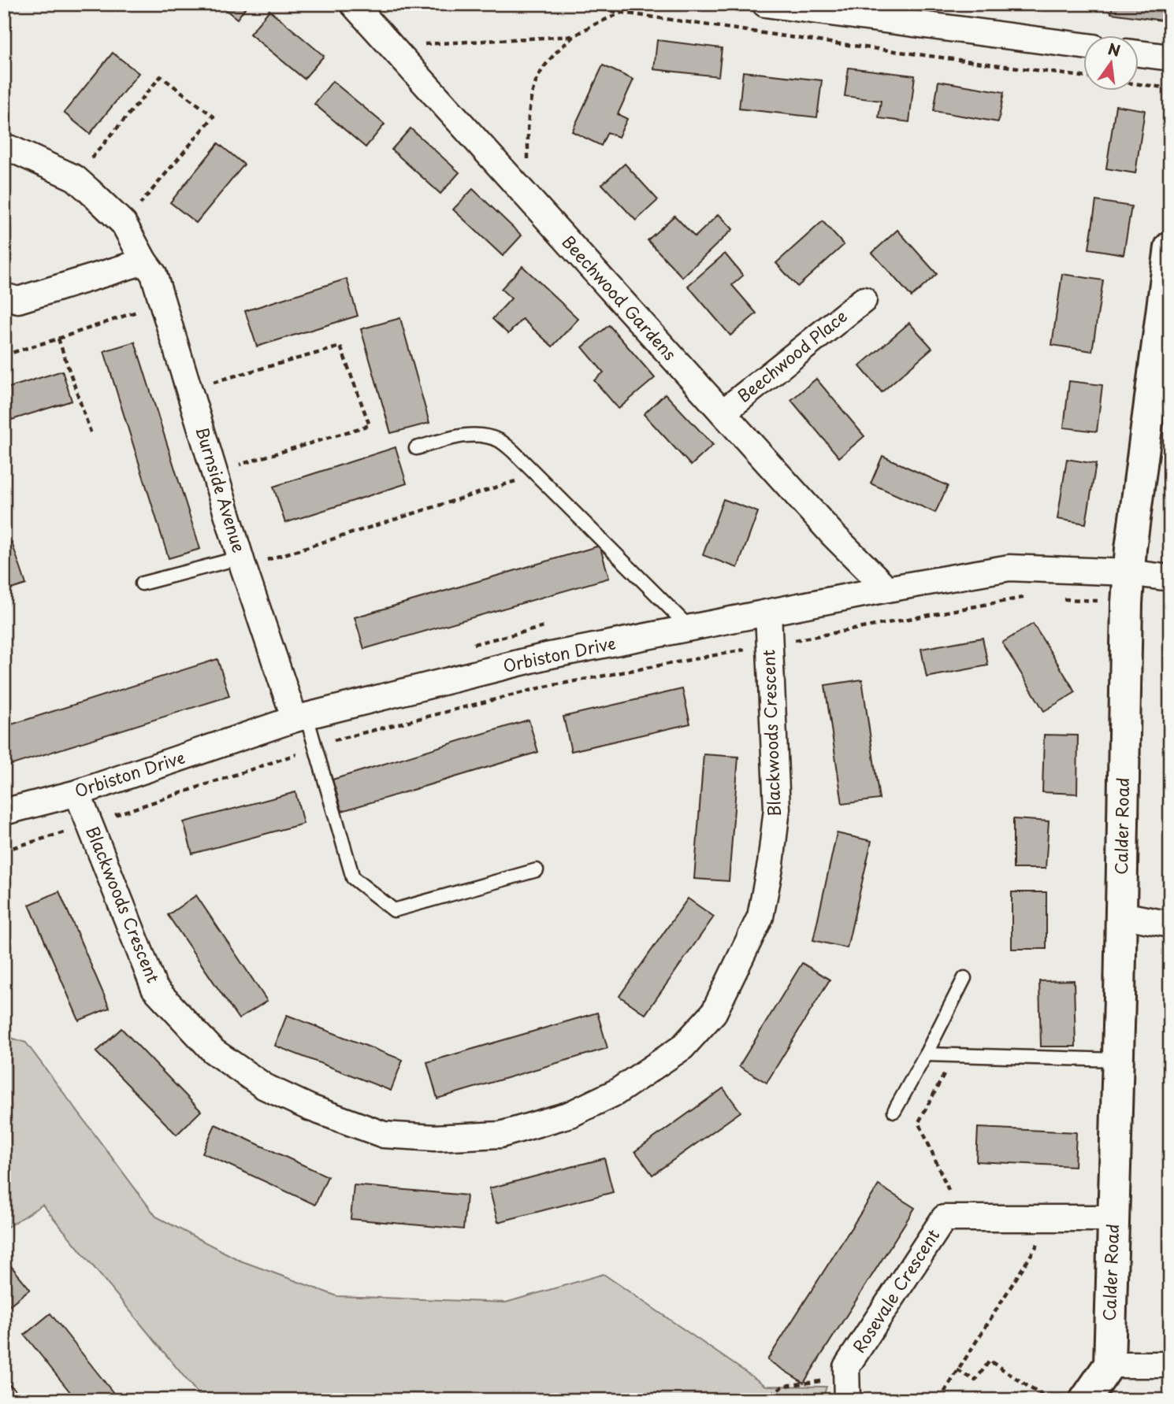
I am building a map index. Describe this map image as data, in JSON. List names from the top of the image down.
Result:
{
  "streets": {
    "street": [
      "Beechwood Gardens",
      "Beechwood Place",
      "Burnside Avenue",
      "Orbiston Drive",
      "Blackwoods Crescent",
      "Calder Road",
      "Rosevale Crescent"
    ]
  },
  "crossings": [
    ["Beechwood Gardens", "Beechwood Place"],
    ["Beechwood Gardens", "Orbiston Drive"],
    ["Burnside Avenue", "Orbiston Drive"],
    ["Orbiston Drive", "Blackwoods Crescent"],
    ["Orbiston Drive", "Calder Road"],
    ["Calder Road", "Rosevale Crescent"]
  ],
  "north": "top"
}
